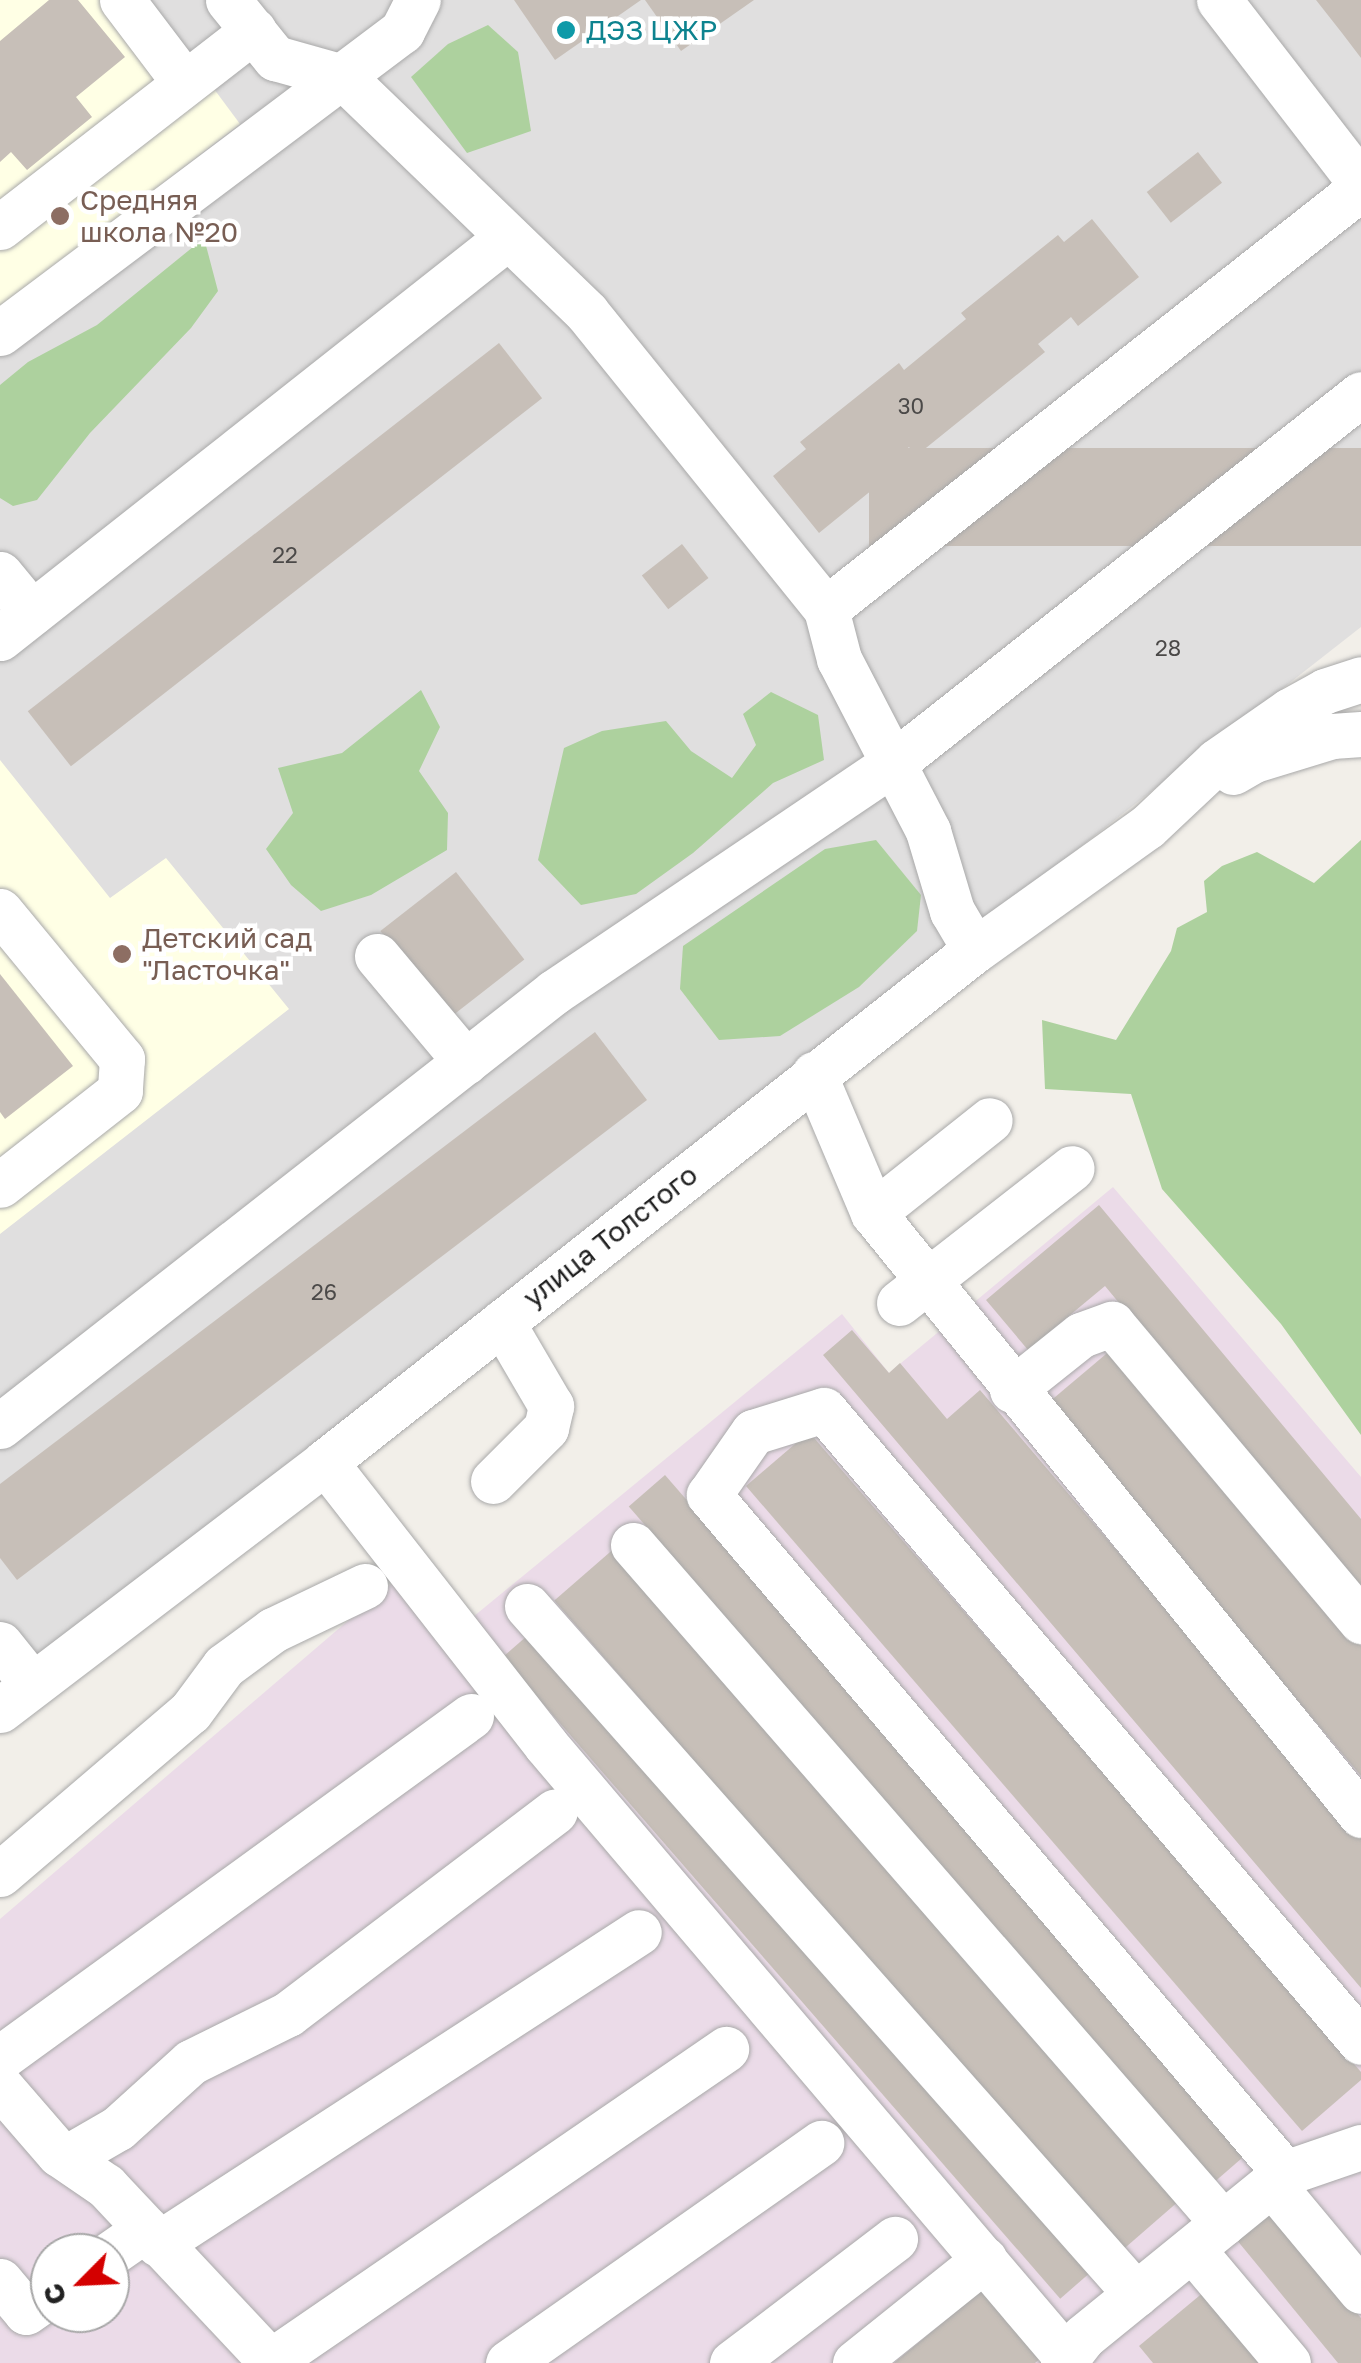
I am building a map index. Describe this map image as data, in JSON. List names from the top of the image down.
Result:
{
  "streets": {
    "street": ["улица Толстого"]
  },
  "places": ["ДЭЗ ЦЖР", "Средняя школа №20", "Детский сад \"Ласточка\""],
  "house_numbers": [
    "30",
    "22",
    "28",
    "26"
  ],
  "north": "bottom left"
}
